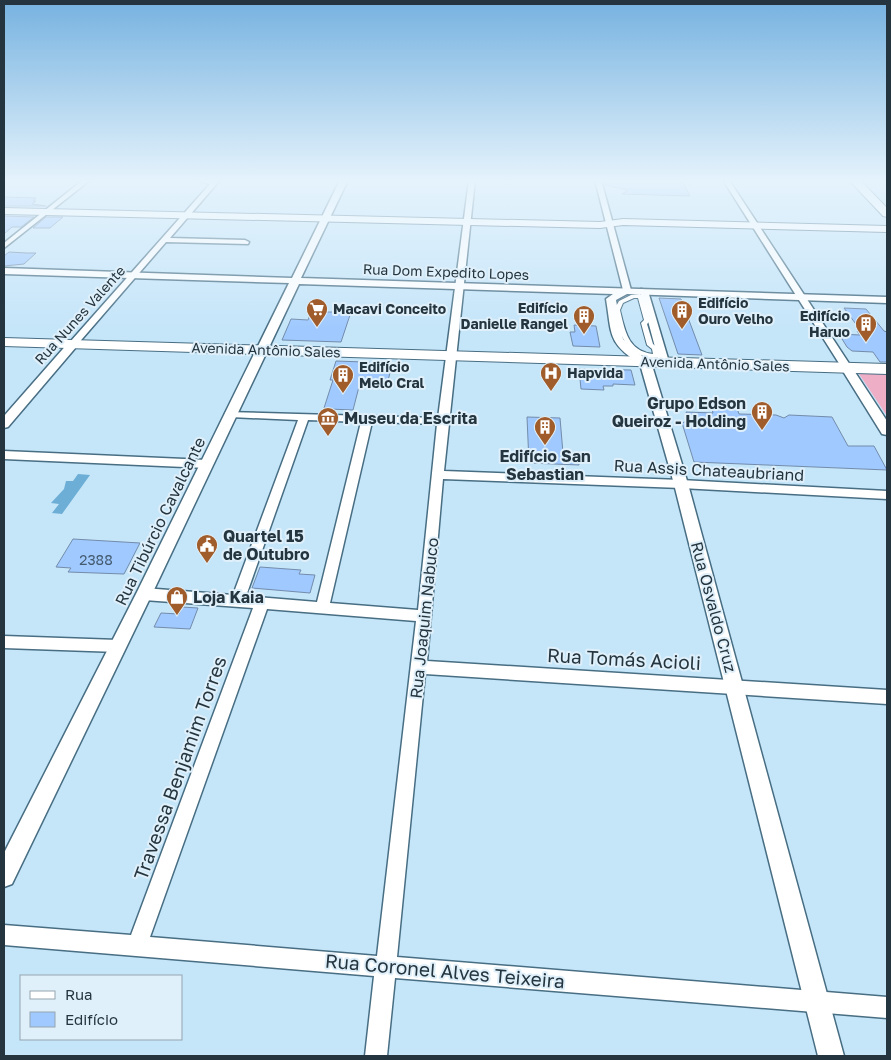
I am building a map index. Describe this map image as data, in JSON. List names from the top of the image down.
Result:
{
  "streets": {
    "main road": ["Avenida Antônio Sales"],
    "street": [
      "Rua Dom Expedito Lopes",
      "Rua Nunes Valente",
      "Rua Assis Chateaubriand",
      "Rua Tibúrcio Cavalcante",
      "Rua Osvaldo Cruz",
      "Rua Joaquim Nabuco",
      "Rua Tomás Acioli",
      "Travessa Benjamim Torres",
      "Rua Coronel Alves Teixeira"
    ]
  },
  "crossings": [
    ["Rua Dom Expedito Lopes", "Rua Nunes Valente"],
    ["Rua Dom Expedito Lopes", "Rua Tibúrcio Cavalcante"],
    ["Rua Dom Expedito Lopes", "Rua Osvaldo Cruz"],
    ["Rua Dom Expedito Lopes", "Rua Joaquim Nabuco"],
    ["Rua Nunes Valente", "Avenida Antônio Sales"],
    ["Avenida Antônio Sales", "Rua Tibúrcio Cavalcante"],
    ["Avenida Antônio Sales", "Rua Osvaldo Cruz"],
    ["Avenida Antônio Sales", "Rua Joaquim Nabuco"],
    ["Rua Assis Chateaubriand", "Rua Osvaldo Cruz"],
    ["Rua Assis Chateaubriand", "Rua Joaquim Nabuco"],
    ["Rua Osvaldo Cruz", "Rua Tomás Acioli"],
    ["Rua Osvaldo Cruz", "Rua Coronel Alves Teixeira"],
    ["Rua Joaquim Nabuco", "Rua Tomás Acioli"],
    ["Rua Joaquim Nabuco", "Rua Coronel Alves Teixeira"],
    ["Travessa Benjamim Torres", "Rua Coronel Alves Teixeira"]
  ],
  "places": {
    "supermarket": ["Macavi Conceito"],
    "building": [
      "Edifício Ouro Velho",
      "Edifício Danielle Rangel",
      "Edifício Haruo",
      "Edifício Melo Cral",
      "Grupo Edson Queiroz - Holding",
      "Edifício San Sebastian"
    ],
    "hospital": ["Hapvida"],
    "museum": ["Museu da Escrita"],
    "public building": ["Quartel 15 de Outubro"],
    "shop": ["Loja Kaia"]
  },
  "house_numbers": ["2388"],
  "legend": ["Rua", "Edifício"]
}
